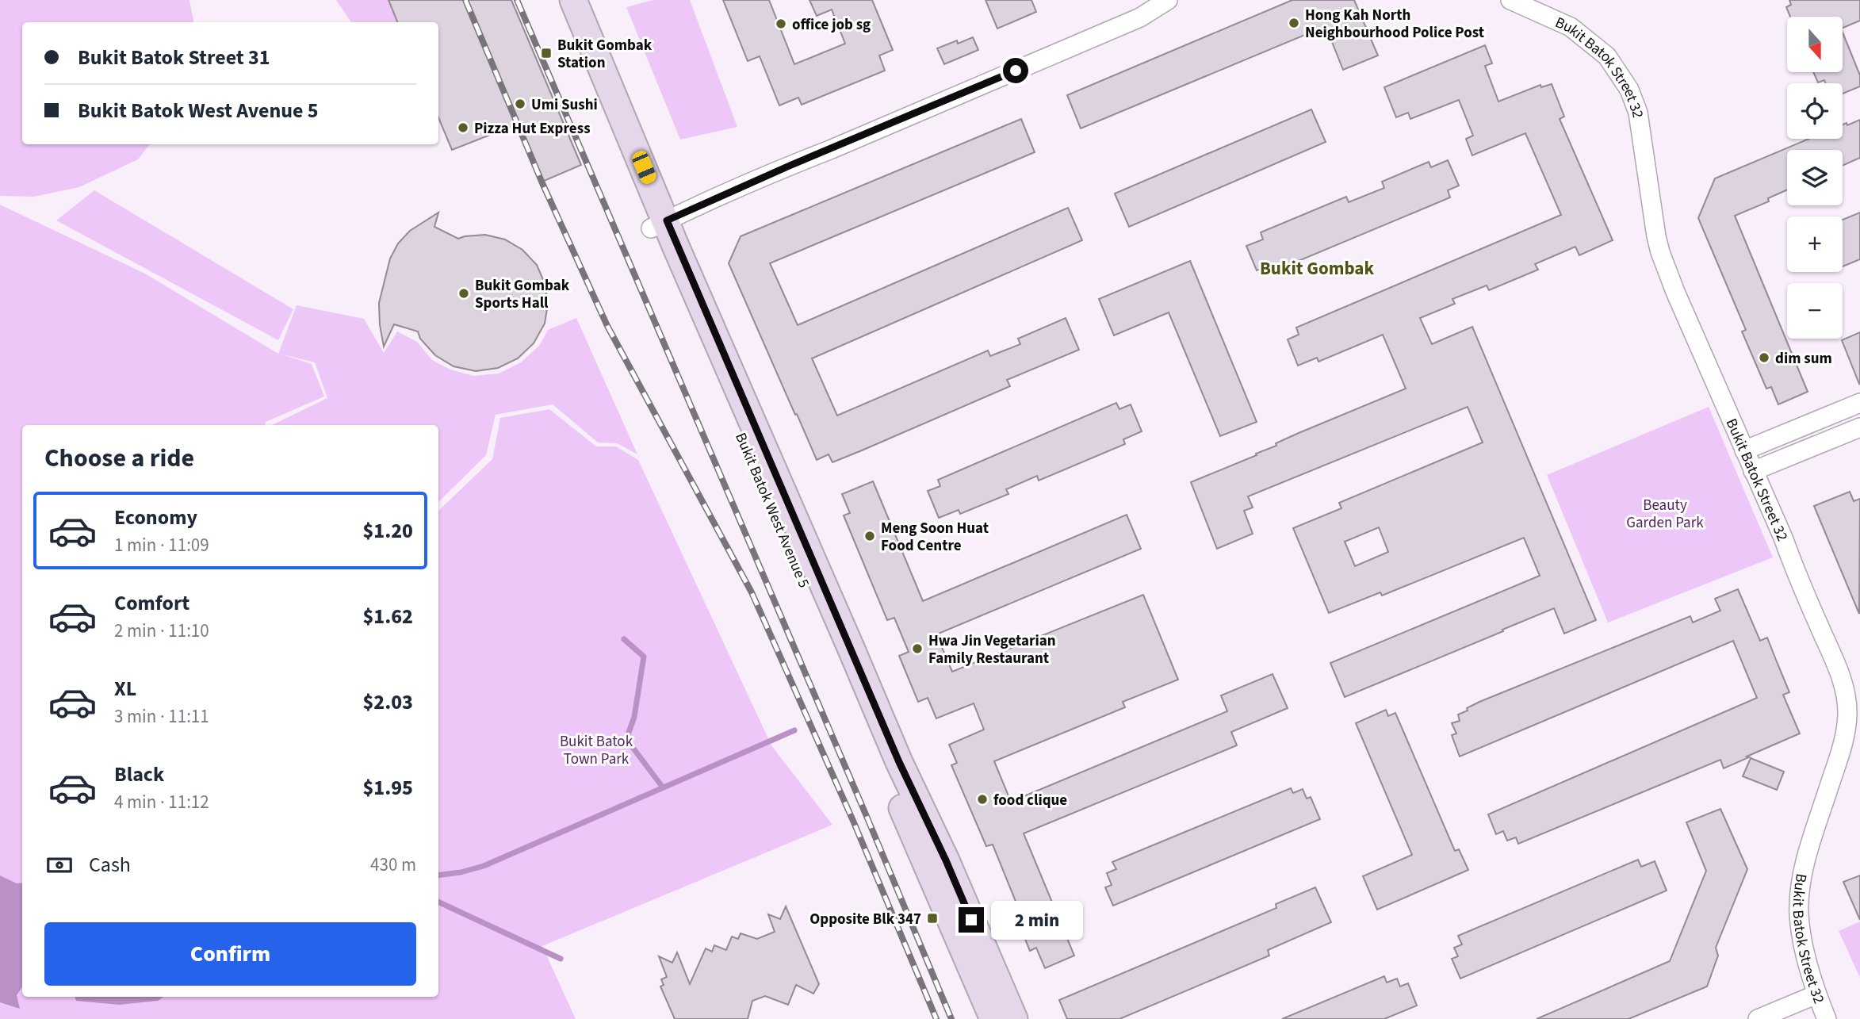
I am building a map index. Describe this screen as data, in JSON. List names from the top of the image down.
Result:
{
  "streets": {
    "street": ["Bukit Batok Street 32", "Bukit Batok West Avenue 5"]
  },
  "districts": ["Bukit Gombak"],
  "parks": ["Beauty Garden Park", "Bukit Batok Town Park"],
  "places": {
    "other": [
      "Hong Kah North Neighbourhood Police Post",
      "office job sg",
      "Umi Sushi",
      "Pizza Hut Express",
      "Bukit Gombak Sports Hall",
      "dim sum",
      "Meng Soon Huat Food Centre",
      "Hwa Jin Vegetarian Family Restaurant",
      "food clique"
    ],
    "transit": ["Bukit Gombak Station", "Opposite Blk 347"]
  },
  "north": "bottom",
  "page": {
    "map_buttons": ["+", "−"],
    "banner": ["Bukit Batok Street 31", "Bukit Batok West Avenue 5"],
    "heading": "Choose a ride",
    "list": [
      {
        "name": "Economy",
        "note": "1 min · 11:09",
        "value": "$1.20"
      },
      {
        "name": "Comfort",
        "note": "2 min · 11:10",
        "value": "$1.62"
      },
      {
        "name": "XL",
        "note": "3 min · 11:11",
        "value": "$2.03"
      },
      {
        "name": "Black",
        "note": "4 min · 11:12",
        "value": "$1.95"
      }
    ],
    "pay": ["Cash", "430 m"],
    "bubble": "2 min",
    "buttons": "Confirm"
  }
}
